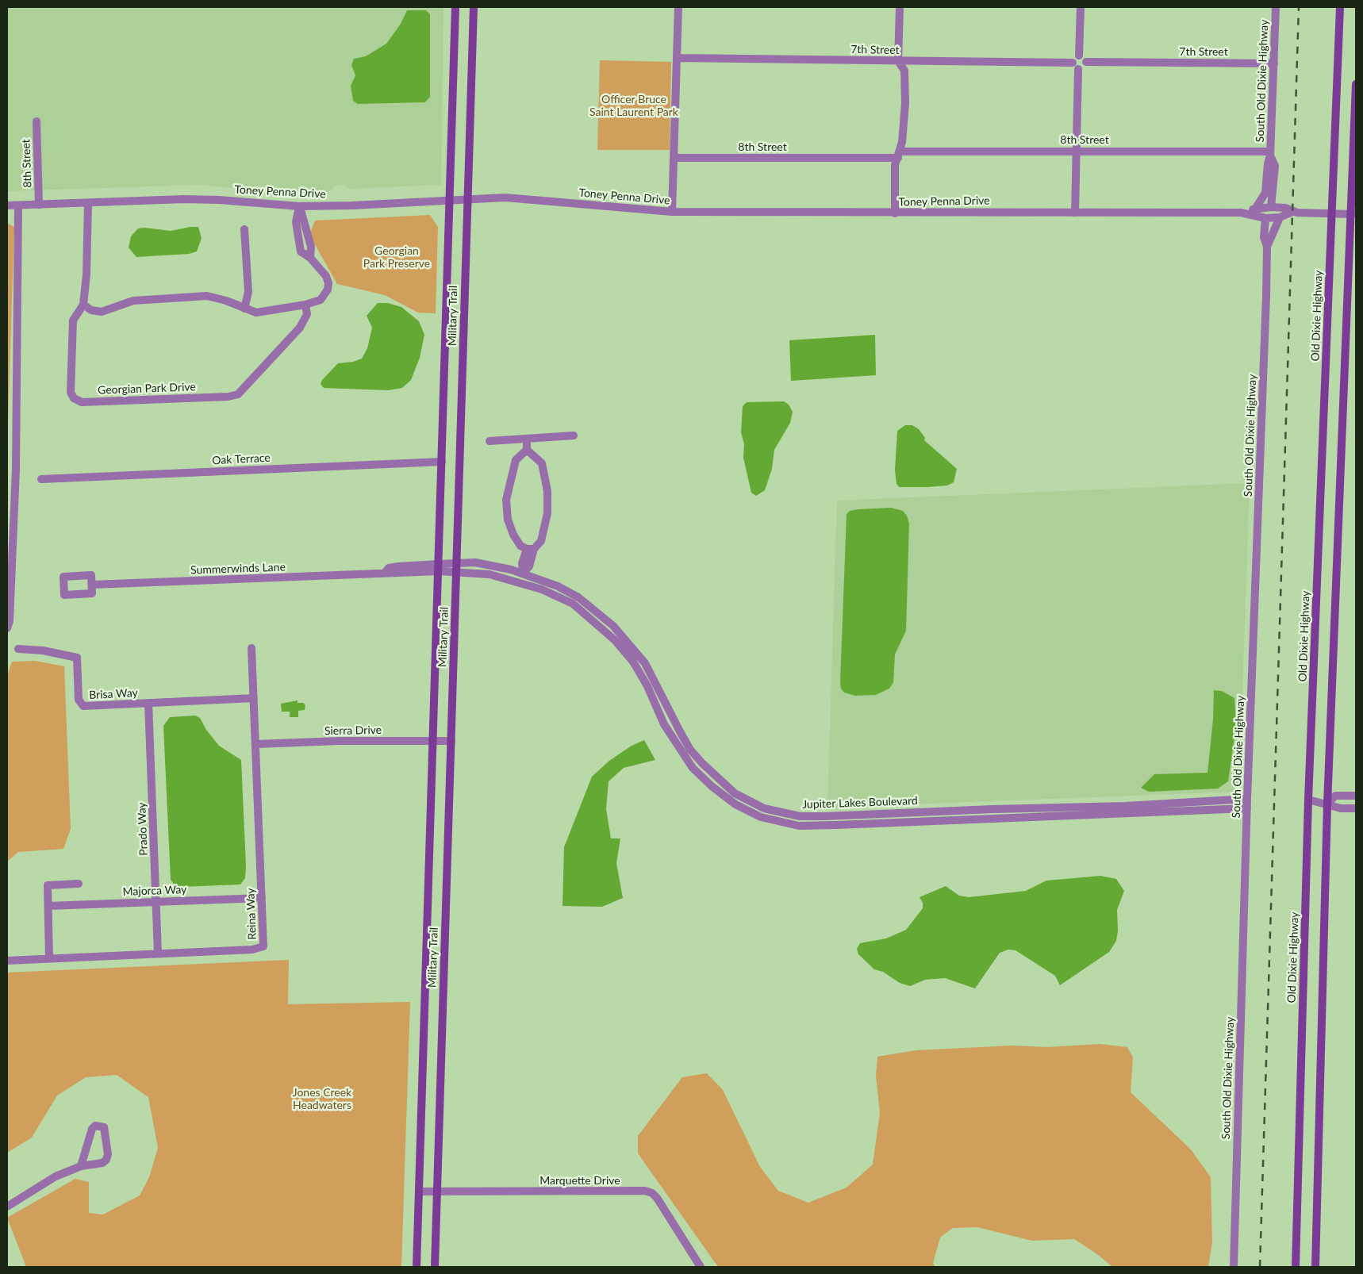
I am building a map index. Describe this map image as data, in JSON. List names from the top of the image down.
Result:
{
  "streets": {
    "main road": ["Military Trail", "Old Dixie Highway"],
    "street": [
      "7th Street",
      "South Old Dixie Highway",
      "8th Street",
      "Toney Penna Drive",
      "Georgian Park Drive",
      "Oak Terrace",
      "Summerwinds Lane",
      "Brisa Way",
      "Sierra Drive",
      "Jupiter Lakes Boulevard",
      "Prado Way",
      "Majorca Way",
      "Reina Way",
      "Marquette Drive"
    ]
  },
  "crossings": [
    ["7th Street", "South Old Dixie Highway"],
    ["South Old Dixie Highway", "8th Street"],
    ["South Old Dixie Highway", "Toney Penna Drive"],
    ["South Old Dixie Highway", "Jupiter Lakes Boulevard"],
    ["8th Street", "Toney Penna Drive"],
    ["Toney Penna Drive", "Military Trail"],
    ["Toney Penna Drive", "Old Dixie Highway"],
    ["Toney Penna Drive", "Georgian Park Drive"],
    ["Military Trail", "Oak Terrace"],
    ["Military Trail", "Summerwinds Lane"],
    ["Military Trail", "Sierra Drive"],
    ["Military Trail", "Jupiter Lakes Boulevard"],
    ["Military Trail", "Marquette Drive"],
    ["Summerwinds Lane", "Jupiter Lakes Boulevard"],
    ["Brisa Way", "Prado Way"],
    ["Brisa Way", "Reina Way"],
    ["Sierra Drive", "Reina Way"],
    ["Prado Way", "Majorca Way"],
    ["Prado Way", "Reina Way"],
    ["Majorca Way", "Reina Way"]
  ],
  "parks": ["Officer Bruce Saint Laurent Park", "Georgian Park Preserve", "Jones Creek Headwaters"]
}
